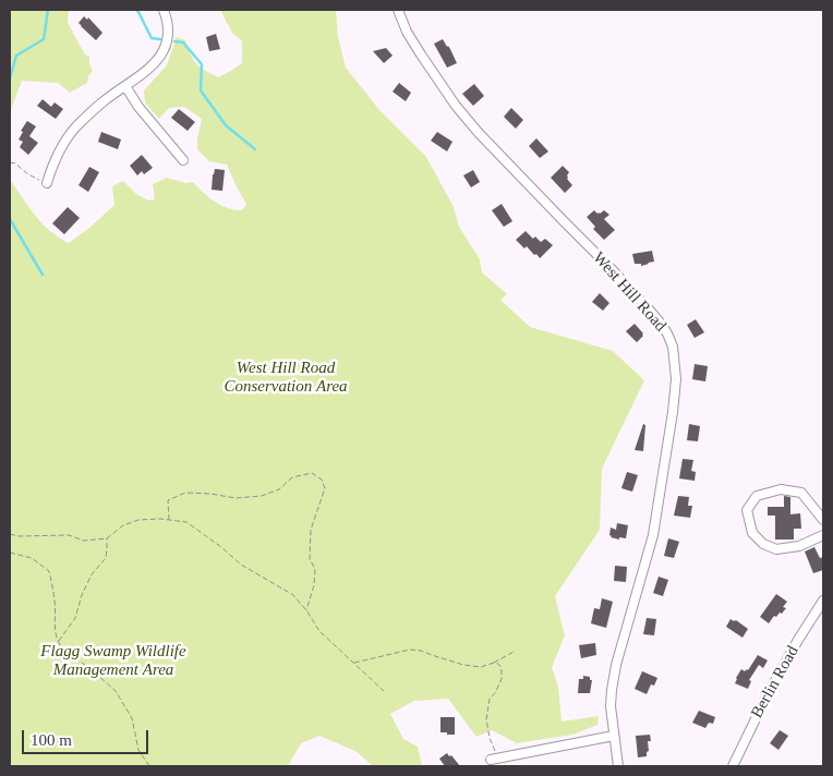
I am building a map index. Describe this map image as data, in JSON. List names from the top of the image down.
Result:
{
  "streets": {
    "street": ["West Hill Road", "Berlin Road"]
  },
  "parks": ["West Hill Road Conservation Area", "Flagg Swamp Wildlife Management Area"],
  "scale_bar": "100 m"
}
